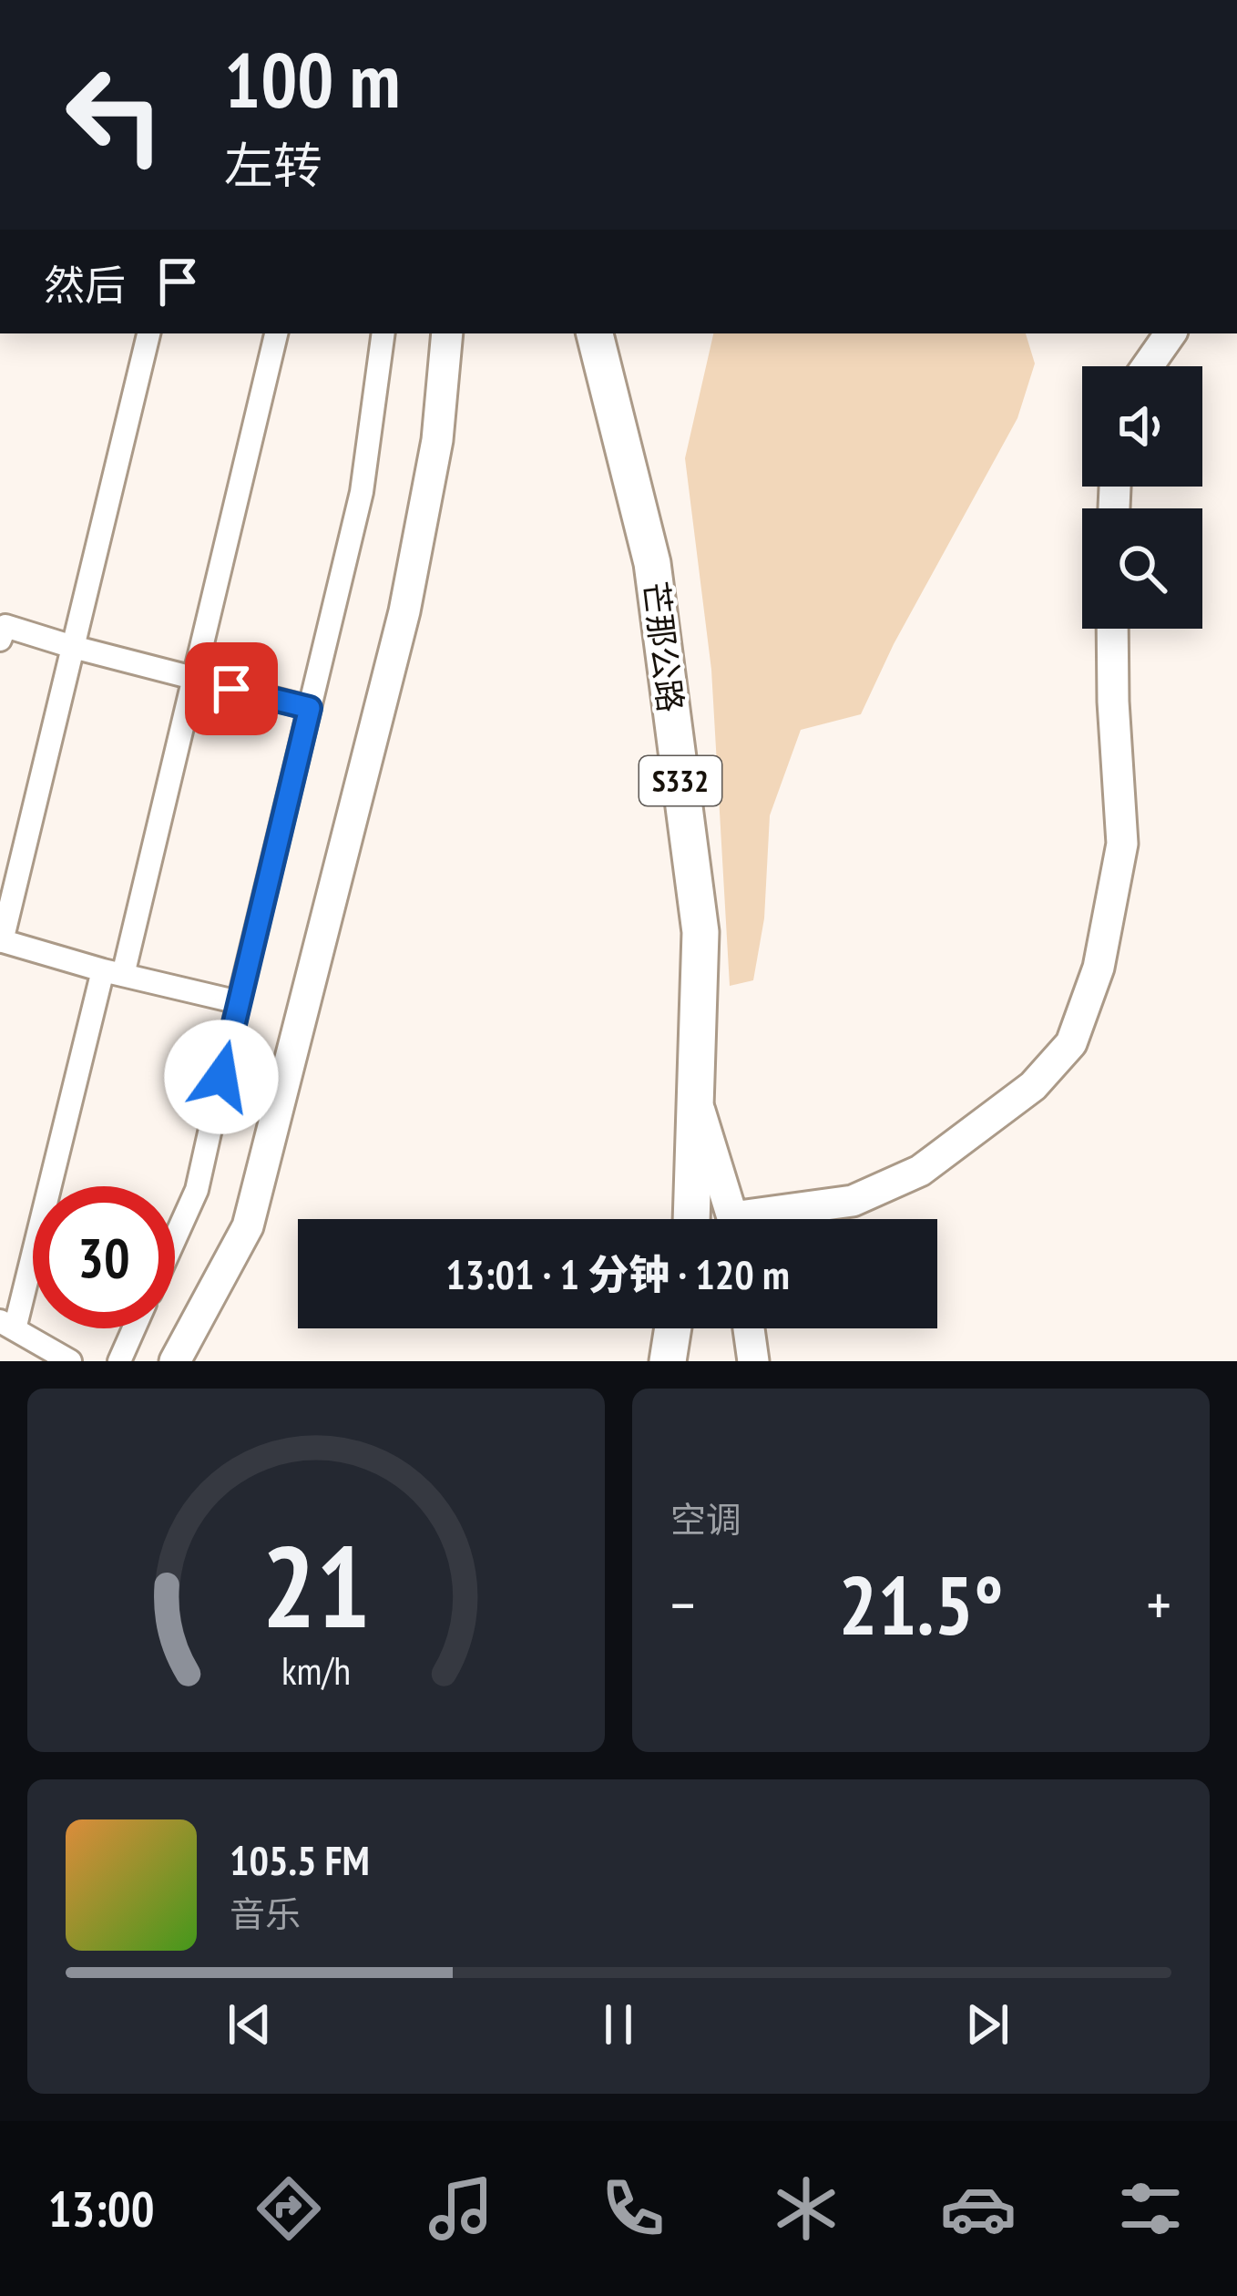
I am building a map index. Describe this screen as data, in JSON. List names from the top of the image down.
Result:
{
  "streets": {
    "main road": ["芒那公路", "S332"]
  },
  "page": {
    "turn": ["100 m", "左转"],
    "then": "然后",
    "limit": "30",
    "trip": "13:01 · 1 分钟 · 120 m",
    "tile": "空调",
    "heat": ["−", "21.5°", "+"],
    "song": ["105.5 FM", "音乐"],
    "tabs": "13:00",
    "gauge": ["21", "km/h"]
  }
}
